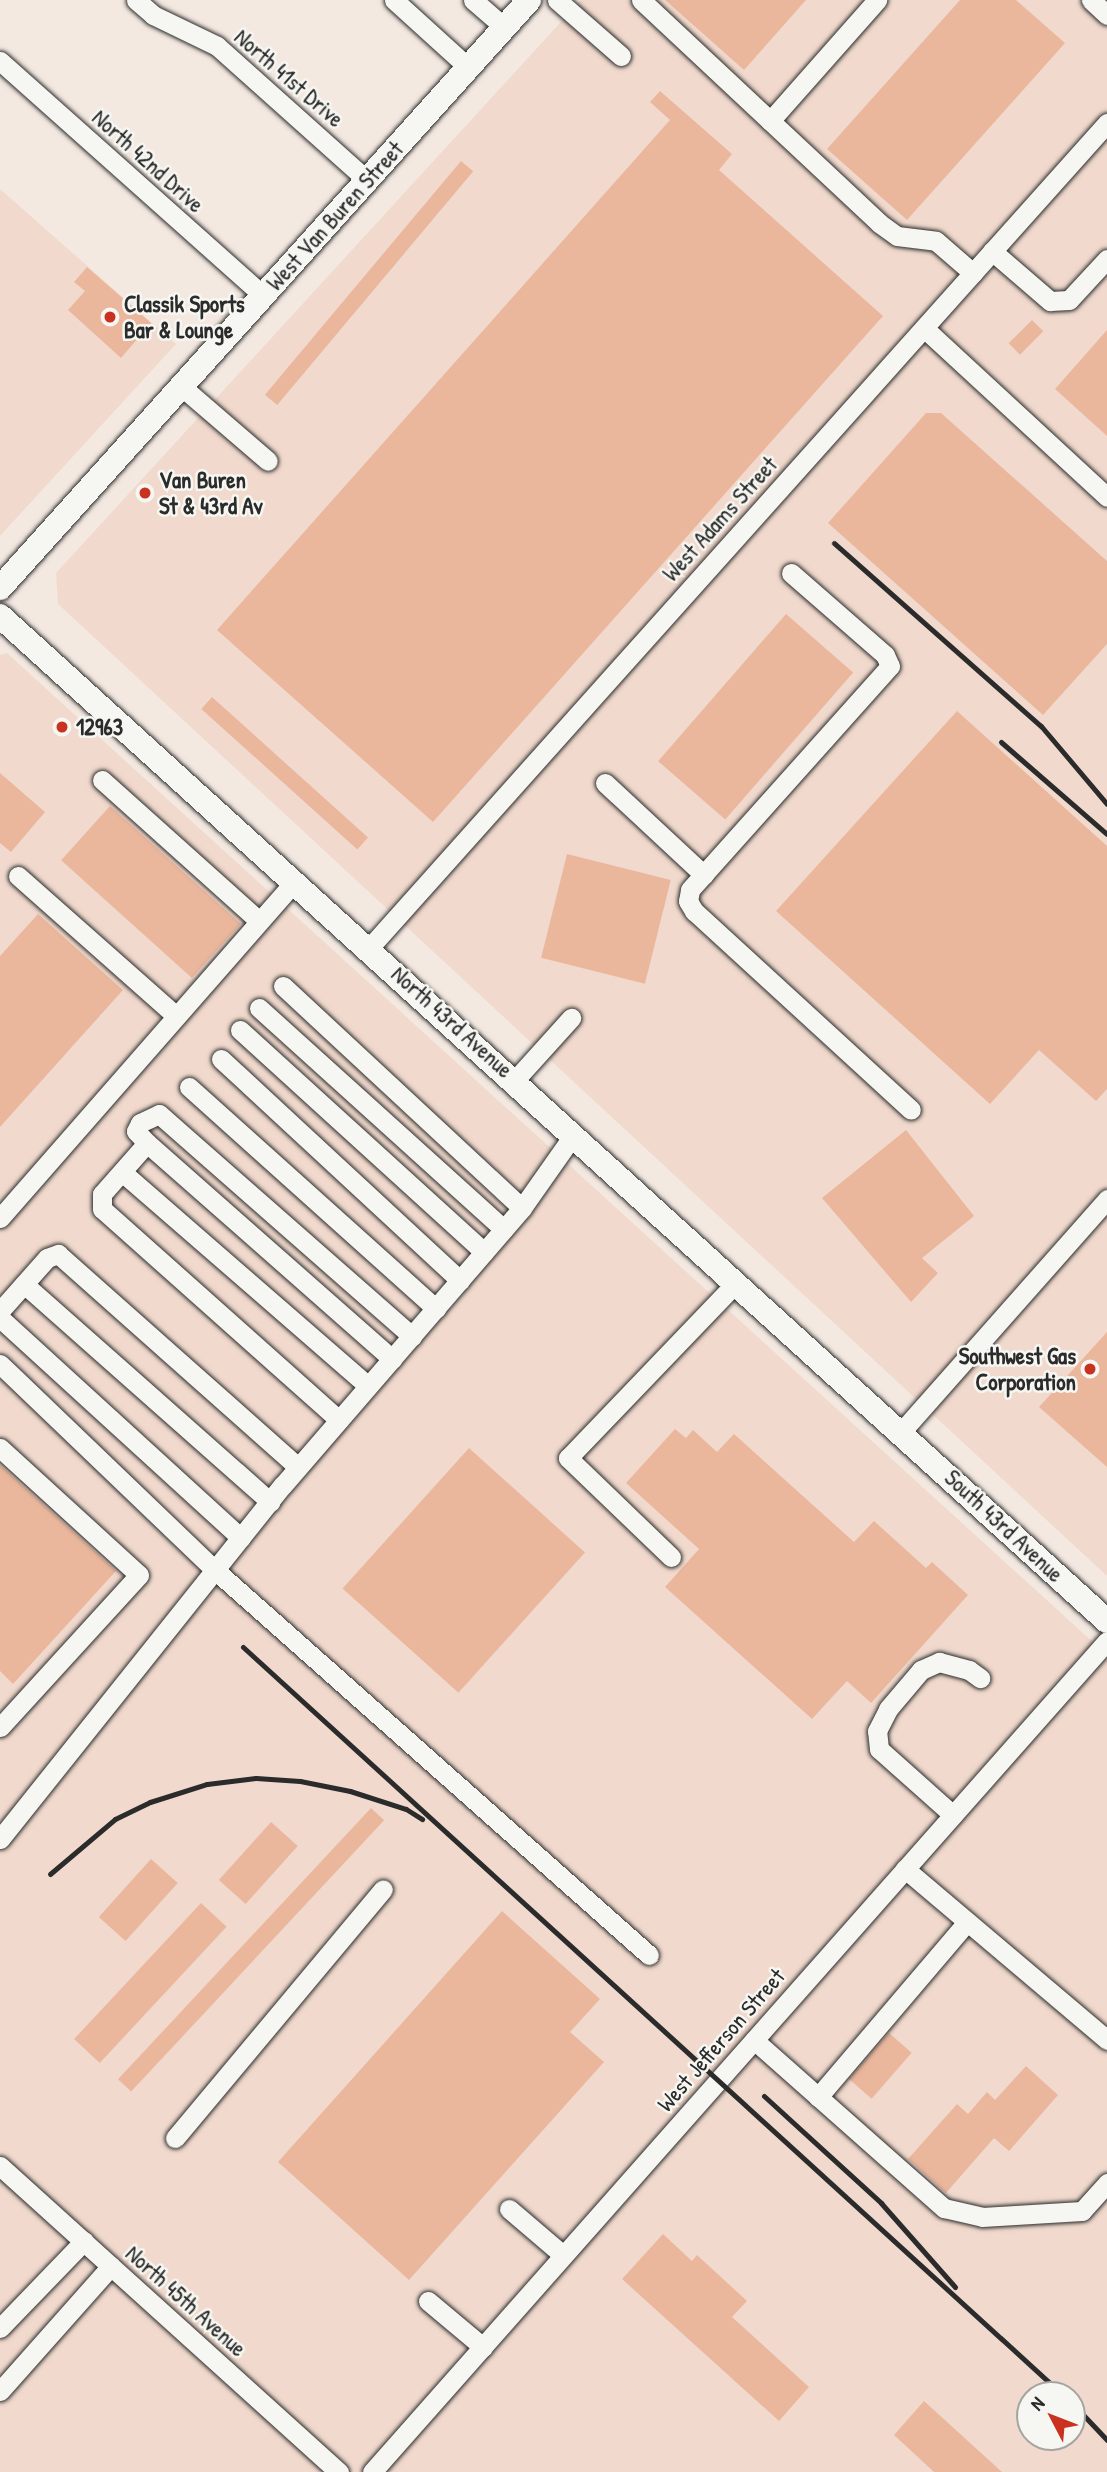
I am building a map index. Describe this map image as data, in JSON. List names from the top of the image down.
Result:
{
  "streets": {
    "main road": ["West Van Buren Street", "North 43rd Avenue", "South 43rd Avenue"],
    "street": [
      "North 41st Drive",
      "North 42nd Drive",
      "West Adams Street",
      "West Jefferson Street",
      "North 45th Avenue"
    ]
  },
  "crossings": [
    ["North 41st Drive", "West Van Buren Street"],
    ["North 42nd Drive", "West Van Buren Street"],
    ["West Adams Street", "North 43rd Avenue"],
    ["North 43rd Avenue", "South 43rd Avenue"]
  ],
  "places": [
    "Classik Sports Bar & Lounge",
    "Van Buren St & 43rd Av",
    "12963",
    "Southwest Gas Corporation"
  ],
  "north": "top left"
}
